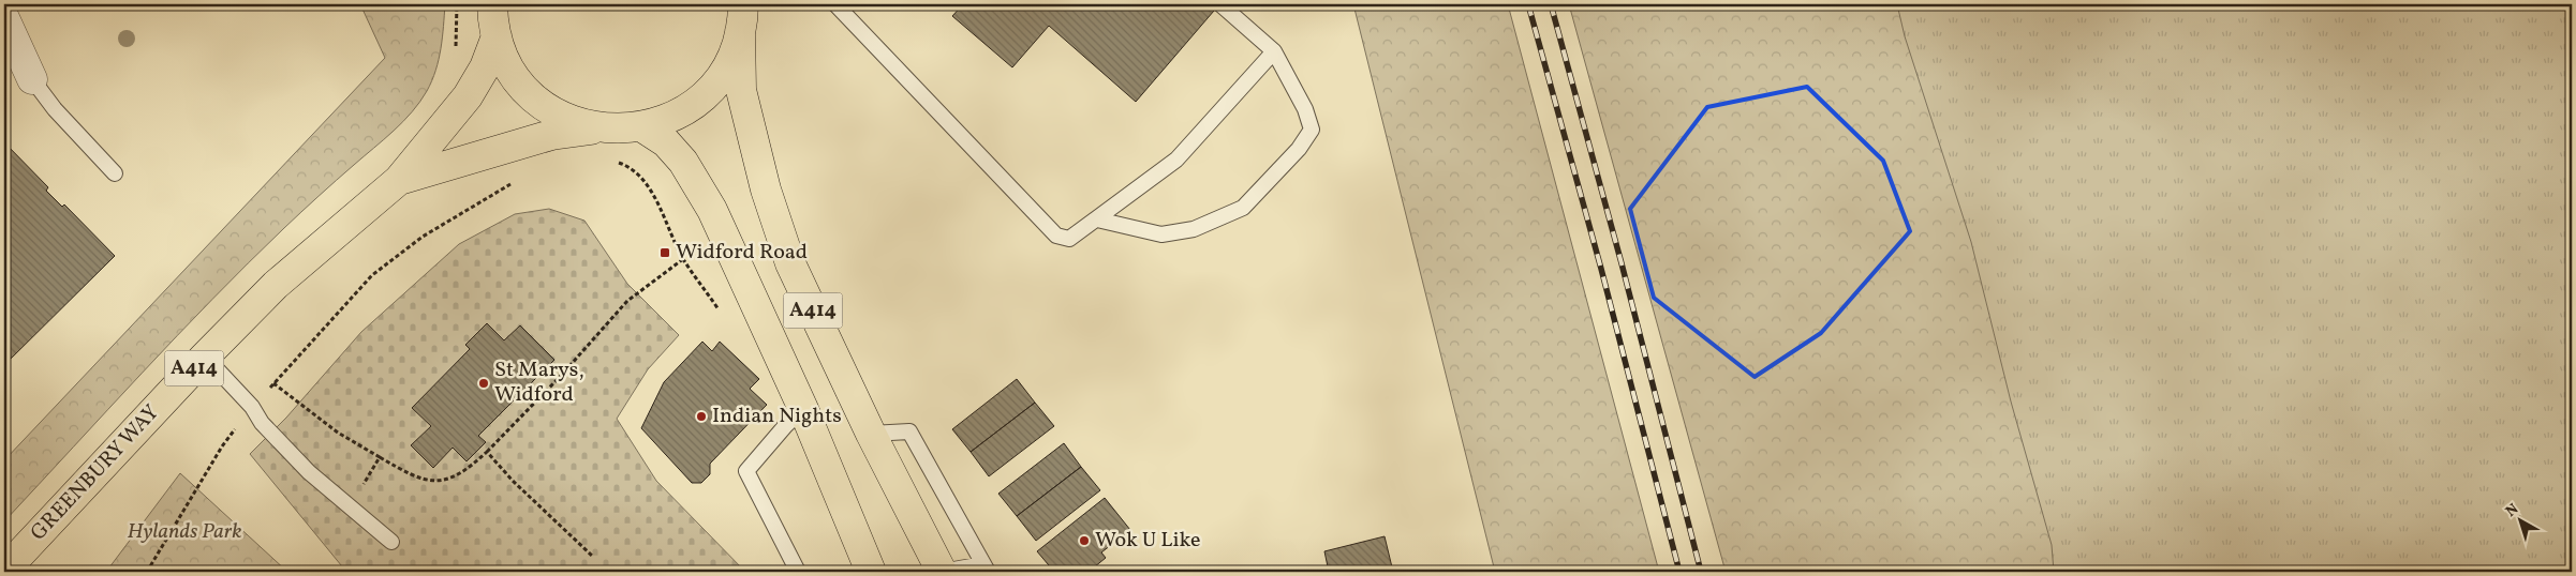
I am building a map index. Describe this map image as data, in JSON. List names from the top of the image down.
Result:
{
  "streets": {
    "highway": ["A414", "GREENBURY WAY"]
  },
  "crossings": [
    ["A414", "GREENBURY WAY"]
  ],
  "parks": ["Hylands Park"],
  "places": {
    "transit": ["Widford Road"],
    "other": ["St Marys, Widford", "Indian Nights", "Wok U Like"]
  },
  "north": "top left"
}
